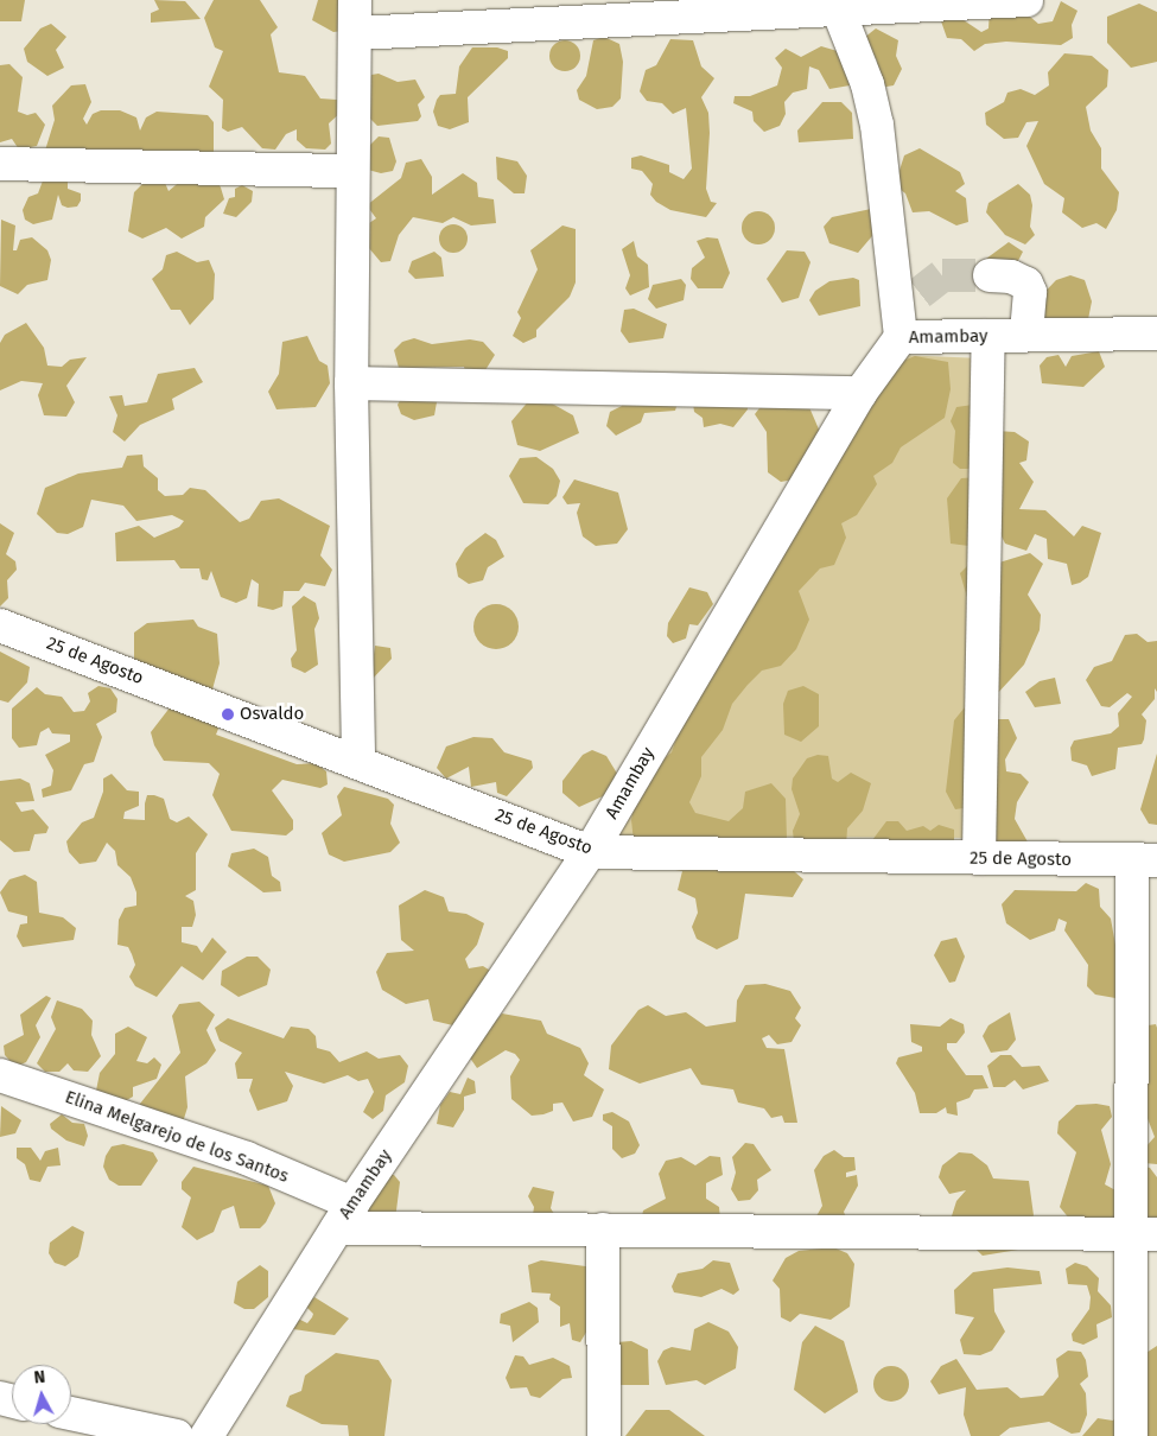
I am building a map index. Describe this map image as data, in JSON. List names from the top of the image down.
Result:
{
  "streets": {
    "street": ["Amambay", "25 de Agosto", "Elina Melgarejo de los Santos"]
  },
  "crossings": [
    ["Amambay", "25 de Agosto"],
    ["Amambay", "Elina Melgarejo de los Santos"]
  ],
  "places": ["Osvaldo"],
  "north": "top"
}
